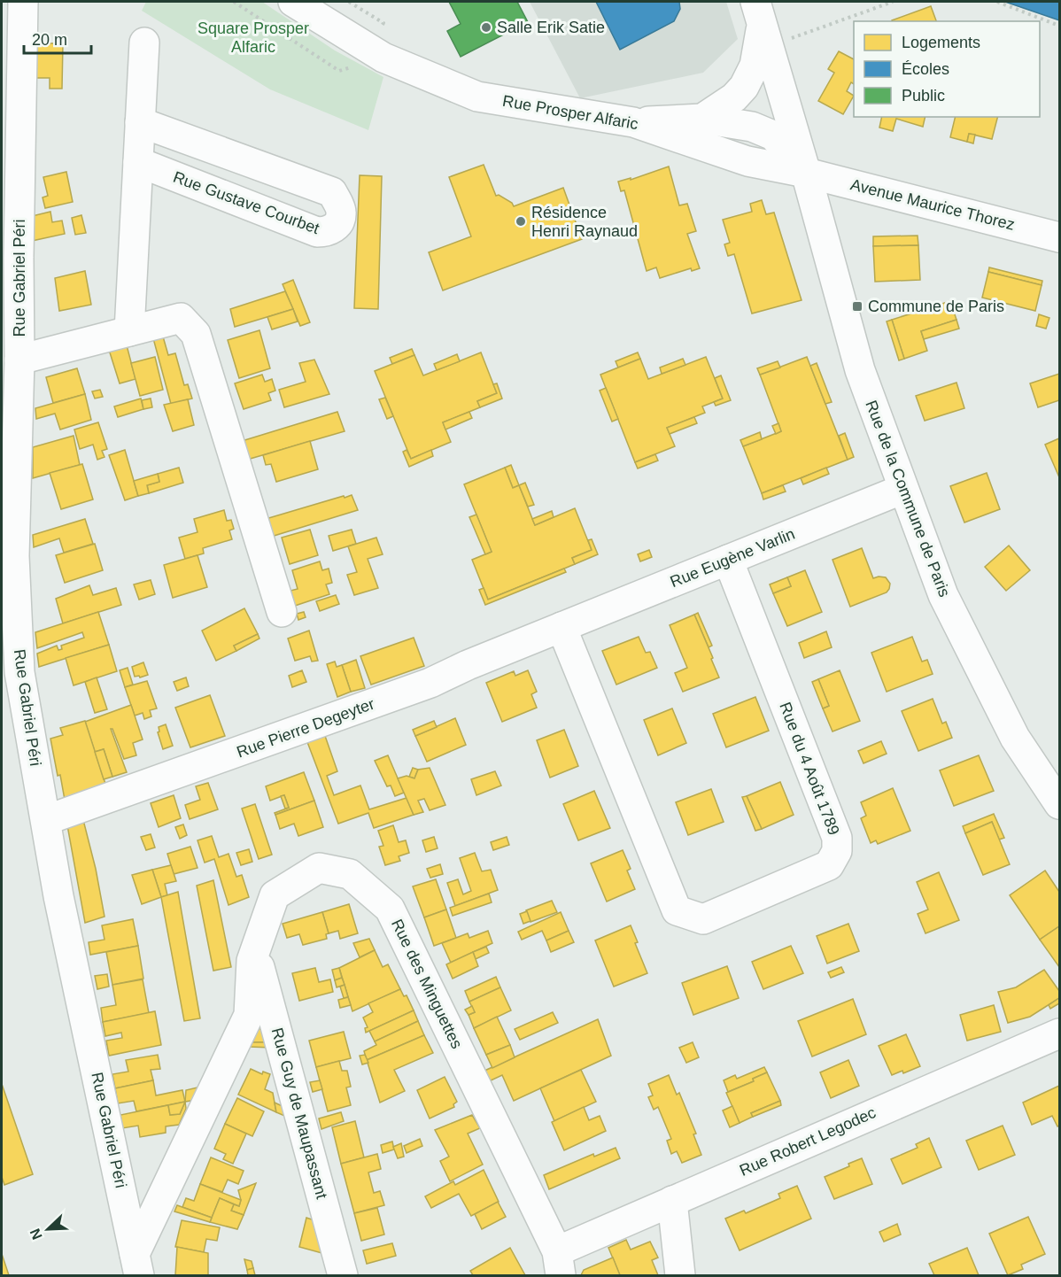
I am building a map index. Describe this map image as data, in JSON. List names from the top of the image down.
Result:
{
  "streets": {
    "street": [
      "Rue Prosper Alfaric",
      "Rue Gustave Courbet",
      "Avenue Maurice Thorez",
      "Rue Gabriel Péri",
      "Rue de la Commune de Paris",
      "Rue Eugène Varlin",
      "Rue Pierre Degeyter",
      "Rue du 4 Août 1789",
      "Rue des Minguettes",
      "Rue Guy de Maupassant",
      "Rue Robert Legodec"
    ]
  },
  "crossings": [
    ["Rue Prosper Alfaric", "Avenue Maurice Thorez"],
    ["Rue Prosper Alfaric", "Rue de la Commune de Paris"],
    ["Avenue Maurice Thorez", "Rue de la Commune de Paris"],
    ["Rue Gabriel Péri", "Rue Pierre Degeyter"],
    ["Rue Gabriel Péri", "Rue des Minguettes"],
    ["Rue de la Commune de Paris", "Rue Eugène Varlin"],
    ["Rue Eugène Varlin", "Rue Pierre Degeyter"],
    ["Rue Eugène Varlin", "Rue du 4 Août 1789"],
    ["Rue Pierre Degeyter", "Rue du 4 Août 1789"],
    ["Rue des Minguettes", "Rue Guy de Maupassant"],
    ["Rue des Minguettes", "Rue Robert Legodec"]
  ],
  "parks": ["Square Prosper Alfaric"],
  "places": {
    "other": ["Salle Erik Satie", "Résidence Henri Raynaud"],
    "transit": ["Commune de Paris"]
  },
  "legend": ["Logements", "Écoles", "Public"],
  "scale_bar": "20 m",
  "north": "bottom left"
}
